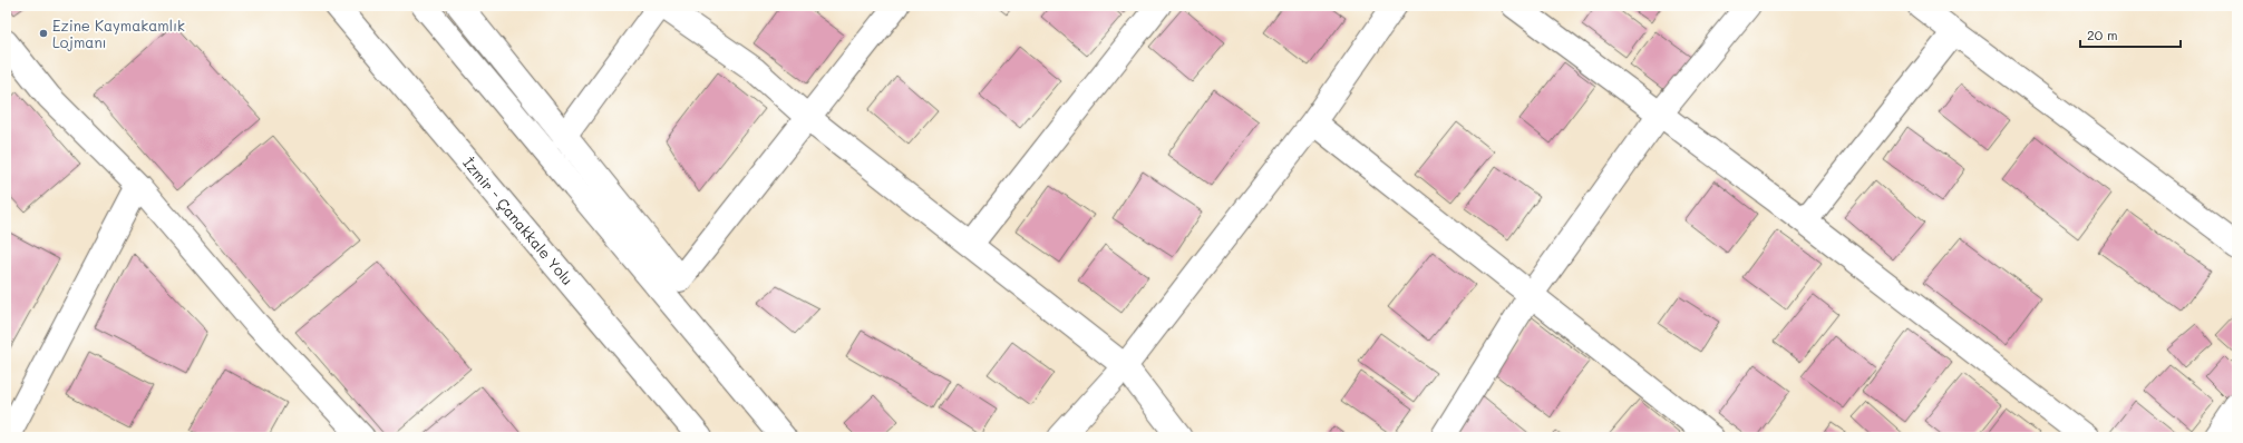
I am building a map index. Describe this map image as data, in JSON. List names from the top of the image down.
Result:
{
  "streets": {
    "main road": ["İzmir - Çanakkale Yolu"]
  },
  "places": ["Ezine Kaymakamlık Lojmanı"],
  "scale_bar": "20 m"
}
